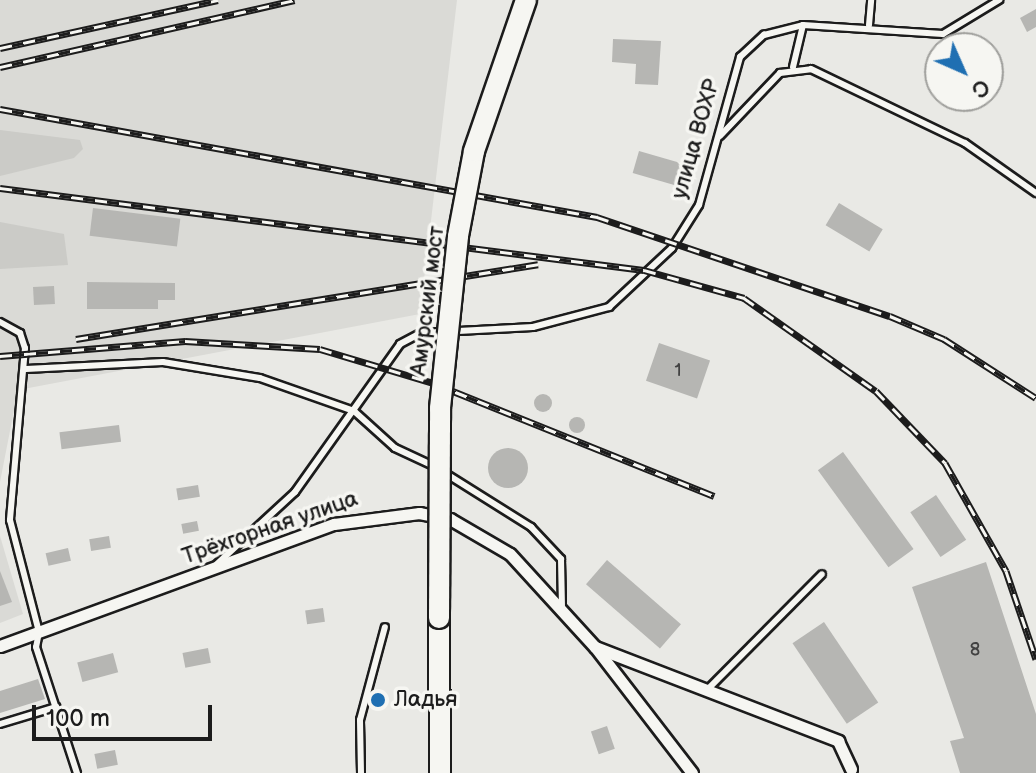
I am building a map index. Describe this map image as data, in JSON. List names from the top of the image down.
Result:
{
  "streets": {
    "highway": ["Амурский мост"],
    "street": ["Трёхгорная улица"],
    "lane": ["улица ВОХР"]
  },
  "crossings": [
    ["улица ВОХР", "Трёхгорная улица"]
  ],
  "places": ["Ладья"],
  "house_numbers": ["1", "8"],
  "scale_bar": "100 m",
  "north": "bottom right"
}
